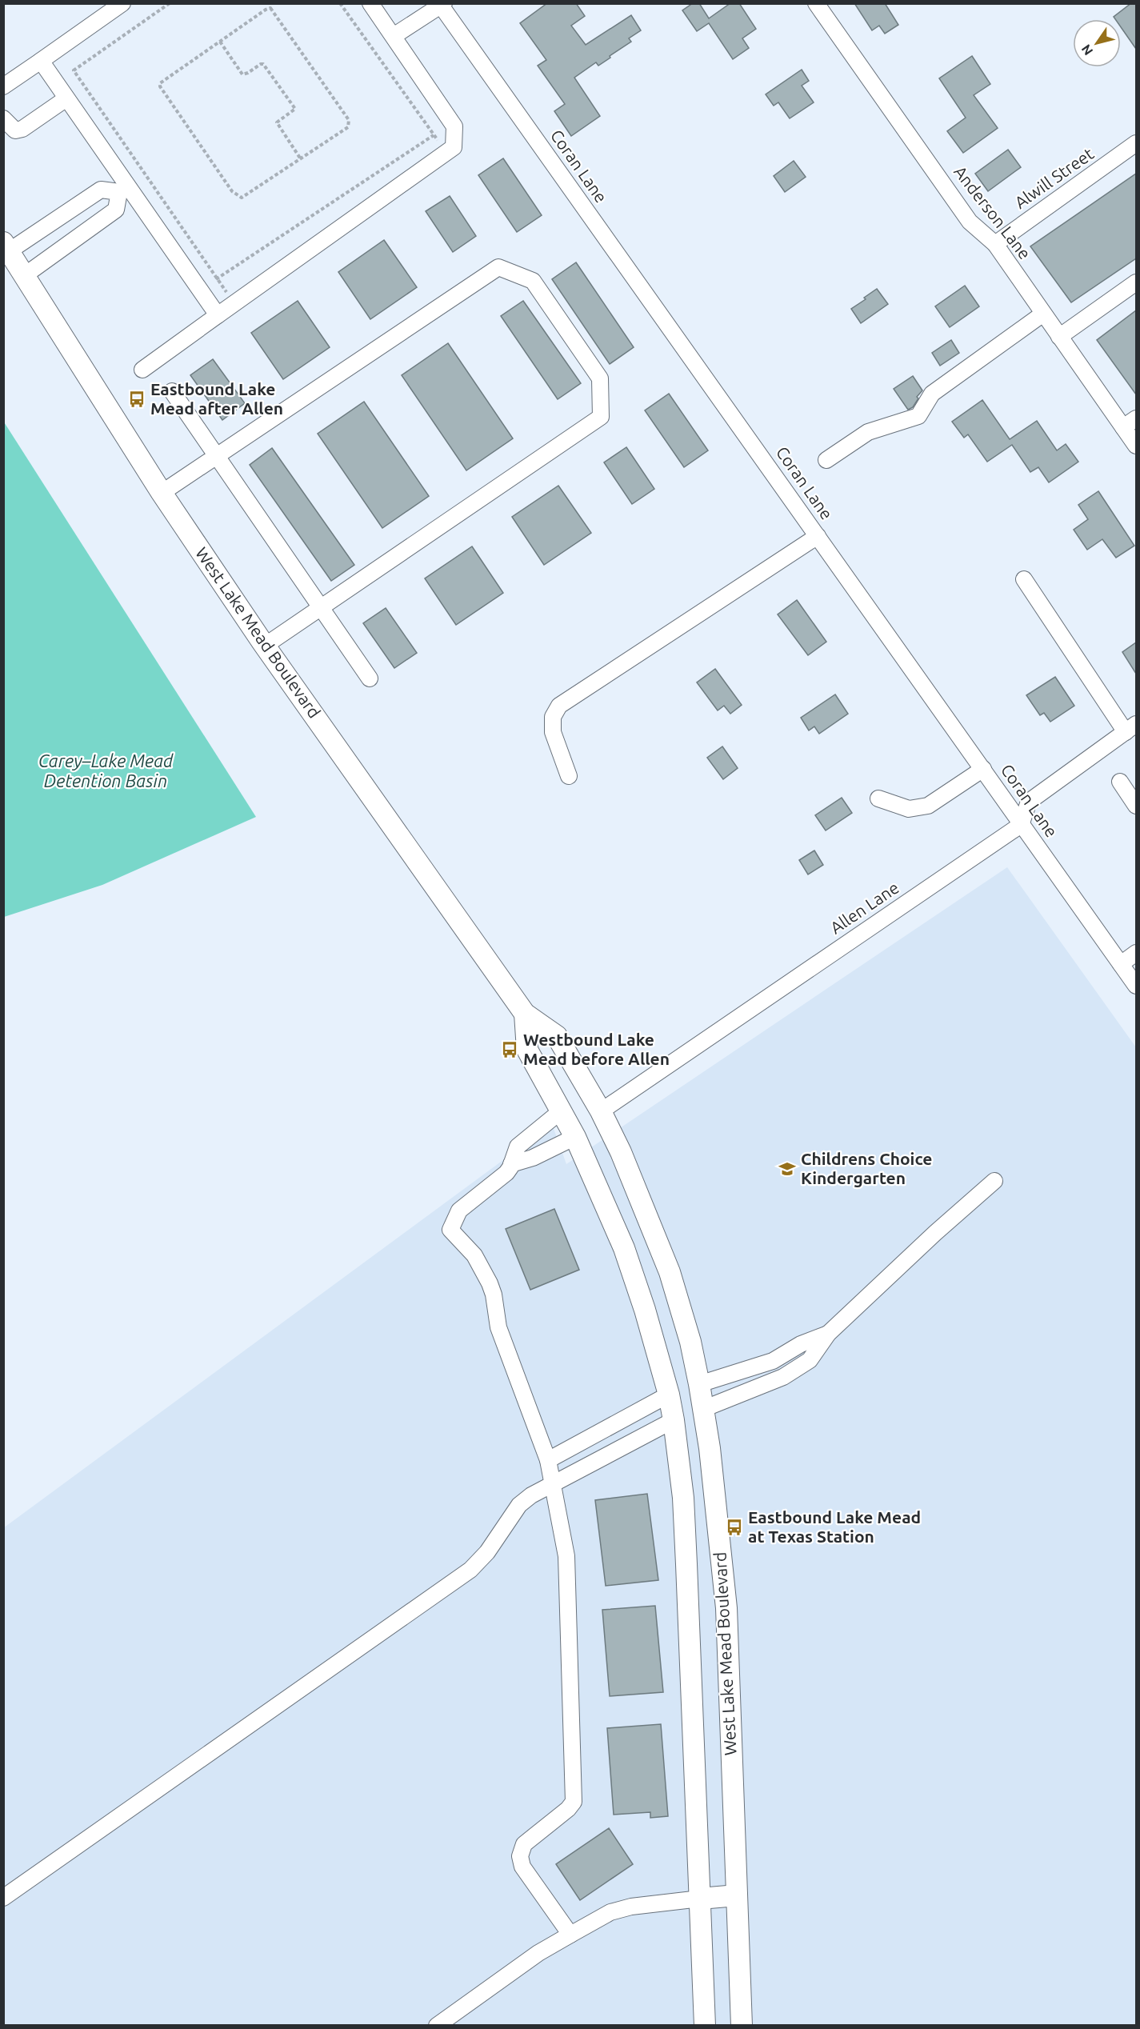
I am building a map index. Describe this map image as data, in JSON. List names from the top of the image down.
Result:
{
  "streets": {
    "main road": ["West Lake Mead Boulevard"],
    "street": [
      "Coran Lane",
      "Alwill Street",
      "Anderson Lane",
      "Allen Lane"
    ]
  },
  "crossings": [
    ["Coran Lane", "Allen Lane"],
    ["Alwill Street", "Anderson Lane"],
    ["West Lake Mead Boulevard", "Allen Lane"]
  ],
  "water": ["Carey–Lake Mead Detention Basin"],
  "places": {
    "bus stop": ["Eastbound Lake Mead after Allen", "Westbound Lake Mead before Allen", "Eastbound Lake Mead at Texas Station"],
    "school or university": ["Childrens Choice Kindergarten"]
  },
  "north": "bottom left"
}
